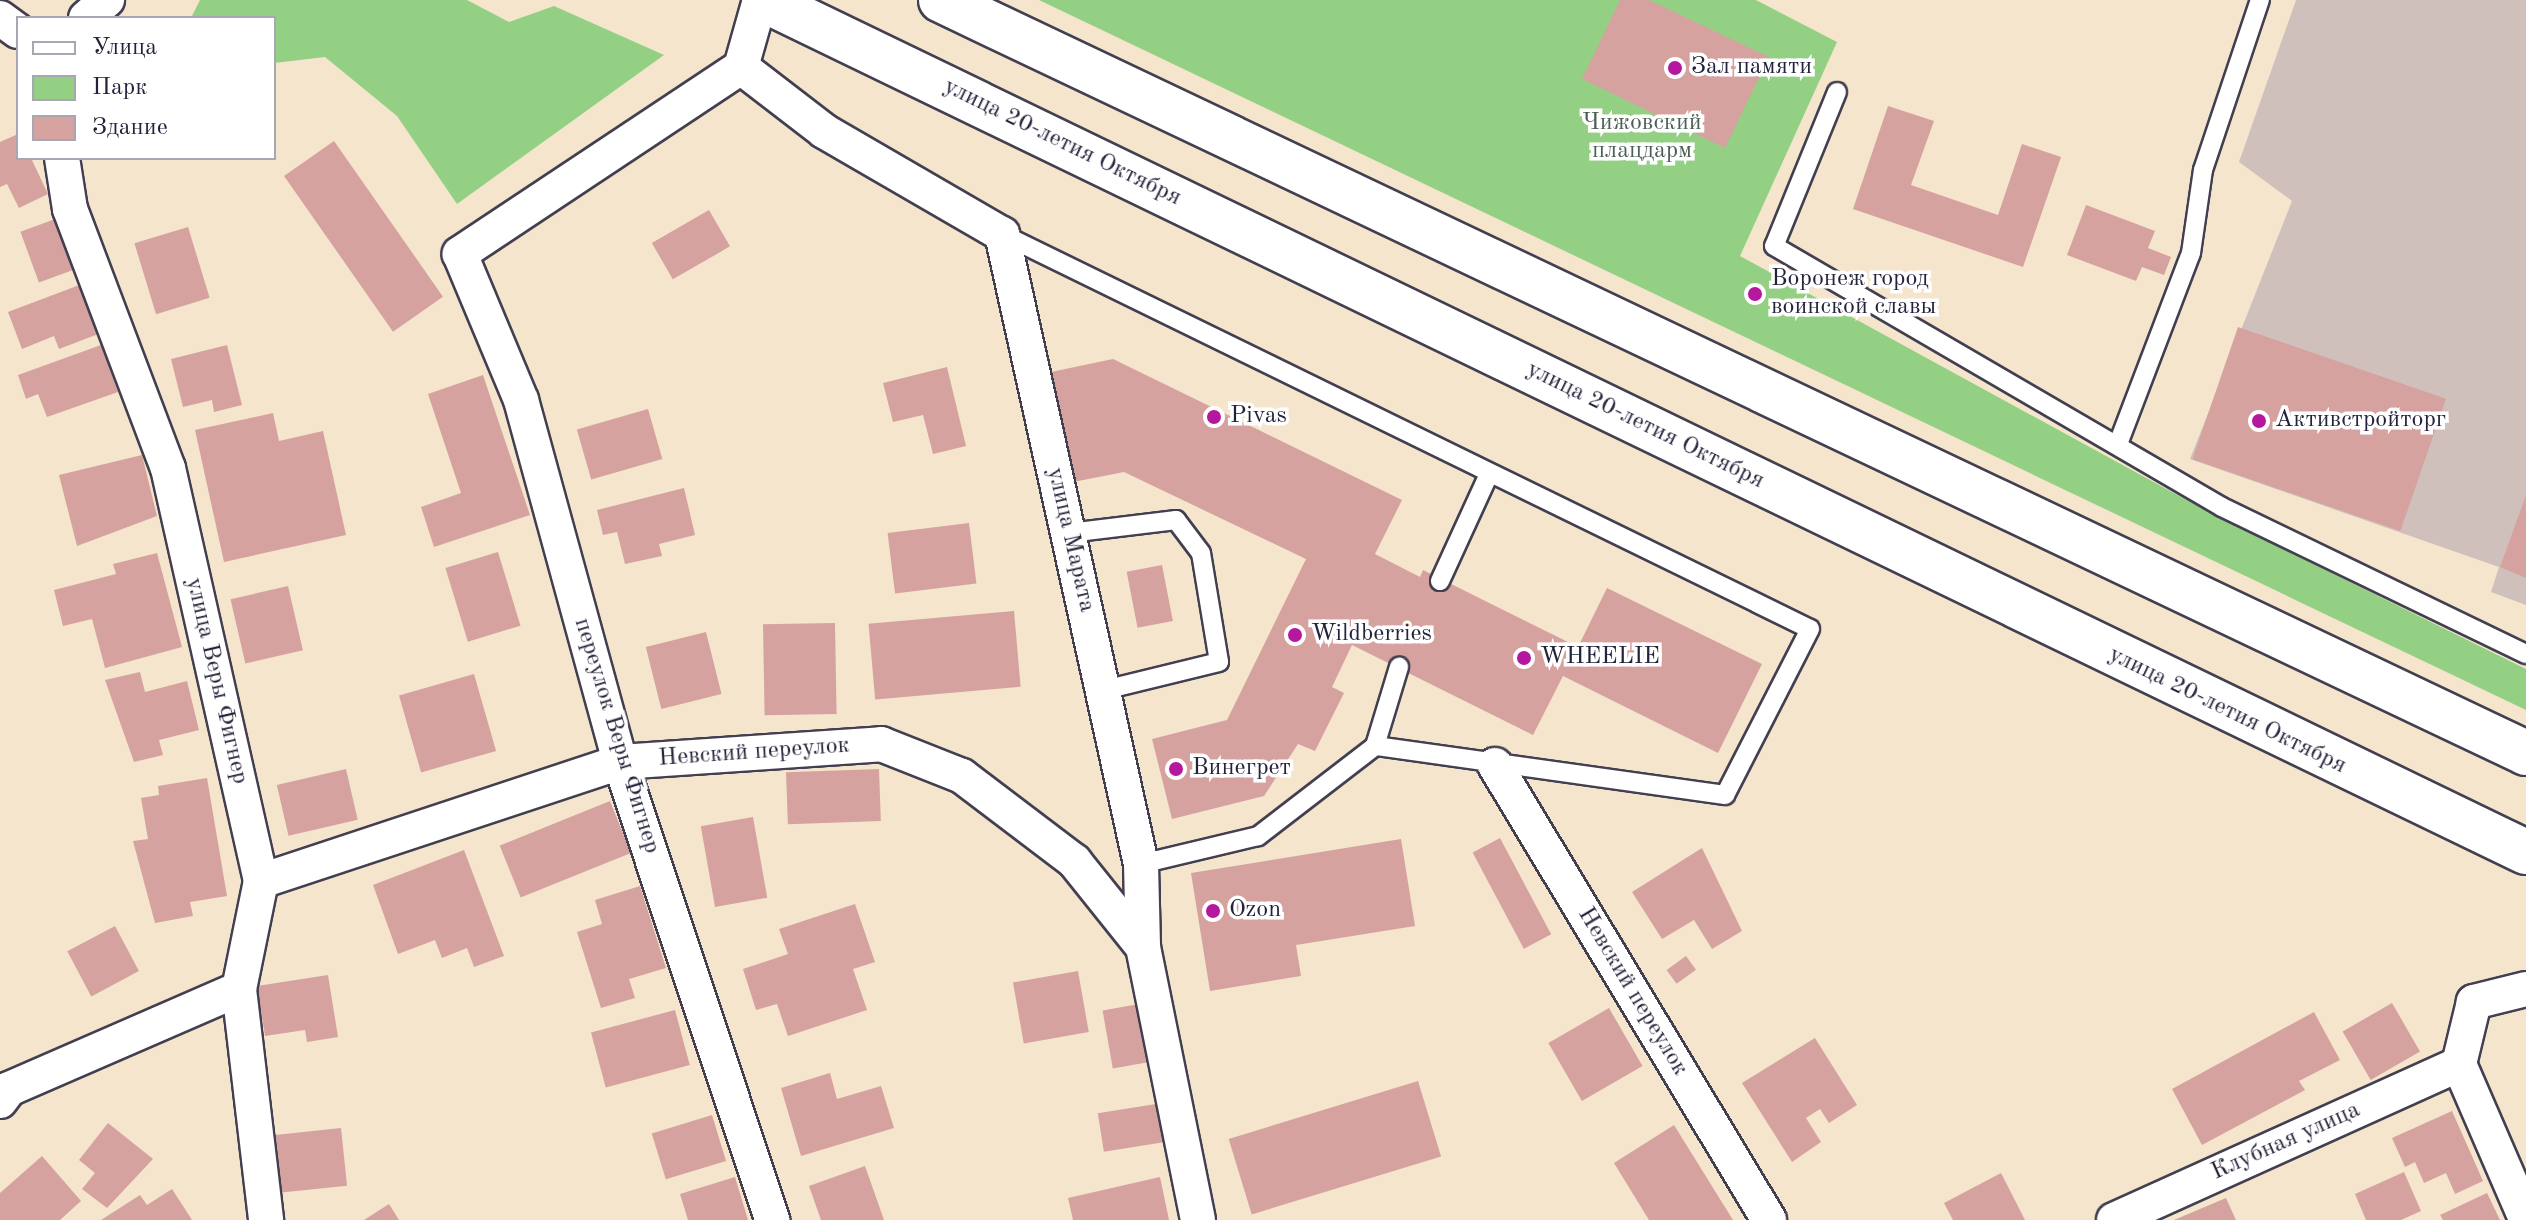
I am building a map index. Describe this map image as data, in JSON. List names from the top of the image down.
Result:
{
  "streets": {
    "main road": ["улица 20-летия Октября"],
    "street": [
      "улица Марата",
      "улица Веры Фигнер",
      "переулок Веры Фигнер",
      "Невский переулок",
      "Клубная улица"
    ]
  },
  "crossings": [
    ["улица Марата", "Невский переулок"],
    ["улица Веры Фигнер", "Невский переулок"],
    ["переулок Веры Фигнер", "Невский переулок"]
  ],
  "parks": ["Чижовский плацдарм"],
  "places": [
    "Зал памяти",
    "Воронеж город воинской славы",
    "Pivas",
    "Активстройторг",
    "Wildberries",
    "WHEELIE",
    "Винегрет",
    "Ozon"
  ],
  "legend": ["Улица", "Парк", "Здание"]
}
